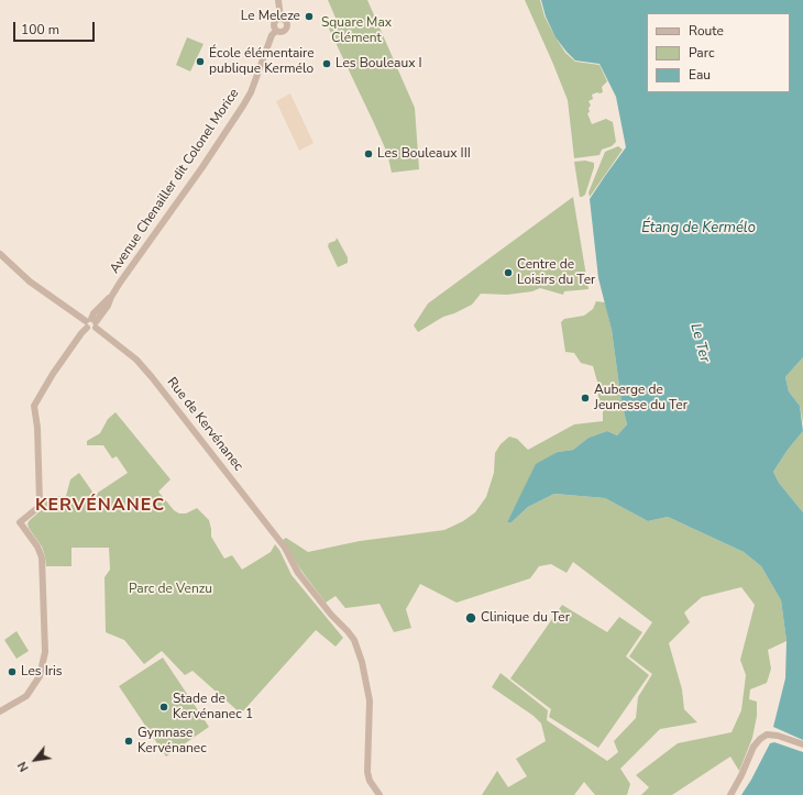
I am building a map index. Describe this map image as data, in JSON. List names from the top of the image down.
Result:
{
  "streets": {
    "street": ["Avenue Chenailler dit Colonel Morice", "Rue de Kervénanec"]
  },
  "crossings": [
    ["Avenue Chenailler dit Colonel Morice", "Rue de Kervénanec"]
  ],
  "districts": ["KERVÉNANEC"],
  "water": ["Étang de Kermélo", "Le Ter"],
  "parks": ["Square Max Clément", "Parc de Venzu"],
  "places": [
    "Le Meleze",
    "École élémentaire publique Kermélo",
    "Les Bouleaux I",
    "Les Bouleaux III",
    "Centre de Loisirs du Ter",
    "Auberge de Jeunesse du Ter",
    "Clinique du Ter",
    "Les Iris",
    "Stade de Kervénanec 1",
    "Gymnase Kervénanec"
  ],
  "legend": ["Route", "Parc", "Eau"],
  "scale_bar": "100 m",
  "north": "bottom left"
}
